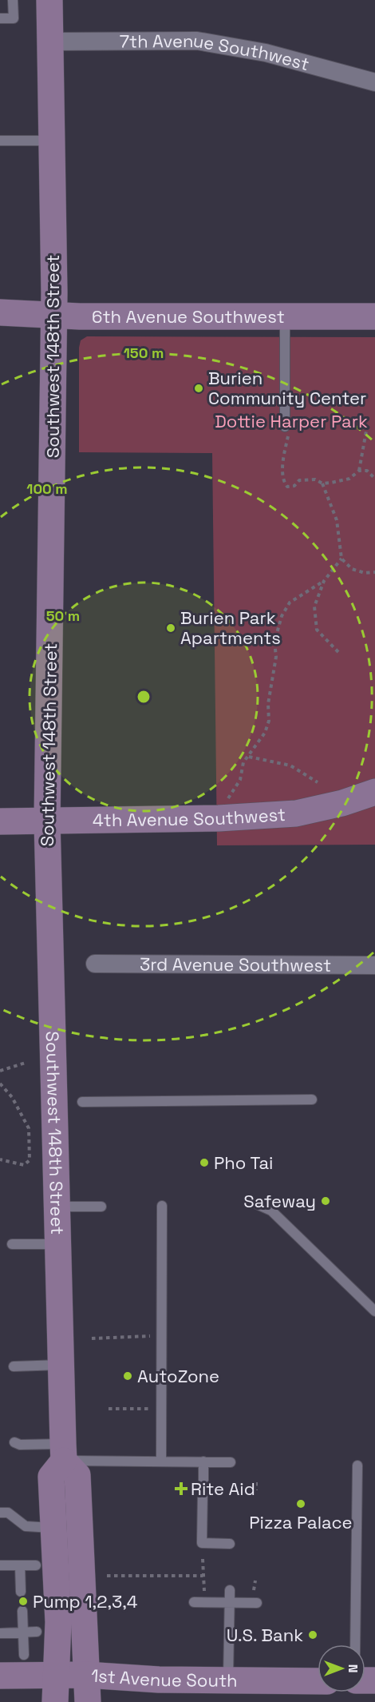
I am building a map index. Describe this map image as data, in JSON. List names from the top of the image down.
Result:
{
  "streets": {
    "main road": [
      "6th Avenue Southwest",
      "Southwest 148th Street",
      "4th Avenue Southwest",
      "1st Avenue South"
    ],
    "street": ["7th Avenue Southwest", "3rd Avenue Southwest"]
  },
  "crossings": [
    ["7th Avenue Southwest", "Southwest 148th Street"],
    ["6th Avenue Southwest", "Southwest 148th Street"],
    ["Southwest 148th Street", "4th Avenue Southwest"]
  ],
  "parks": ["Dottie Harper Park"],
  "places": {
    "other": [
      "Burien Community Center",
      "Burien Park Apartments",
      "Pho Tai",
      "Safeway",
      "AutoZone",
      "Pizza Palace",
      "Pump 1,2,3,4",
      "U.S. Bank"
    ],
    "health": ["Rite Aid"]
  },
  "north": "right",
  "rings": ["150 m", "100 m", "50 m"]
}
